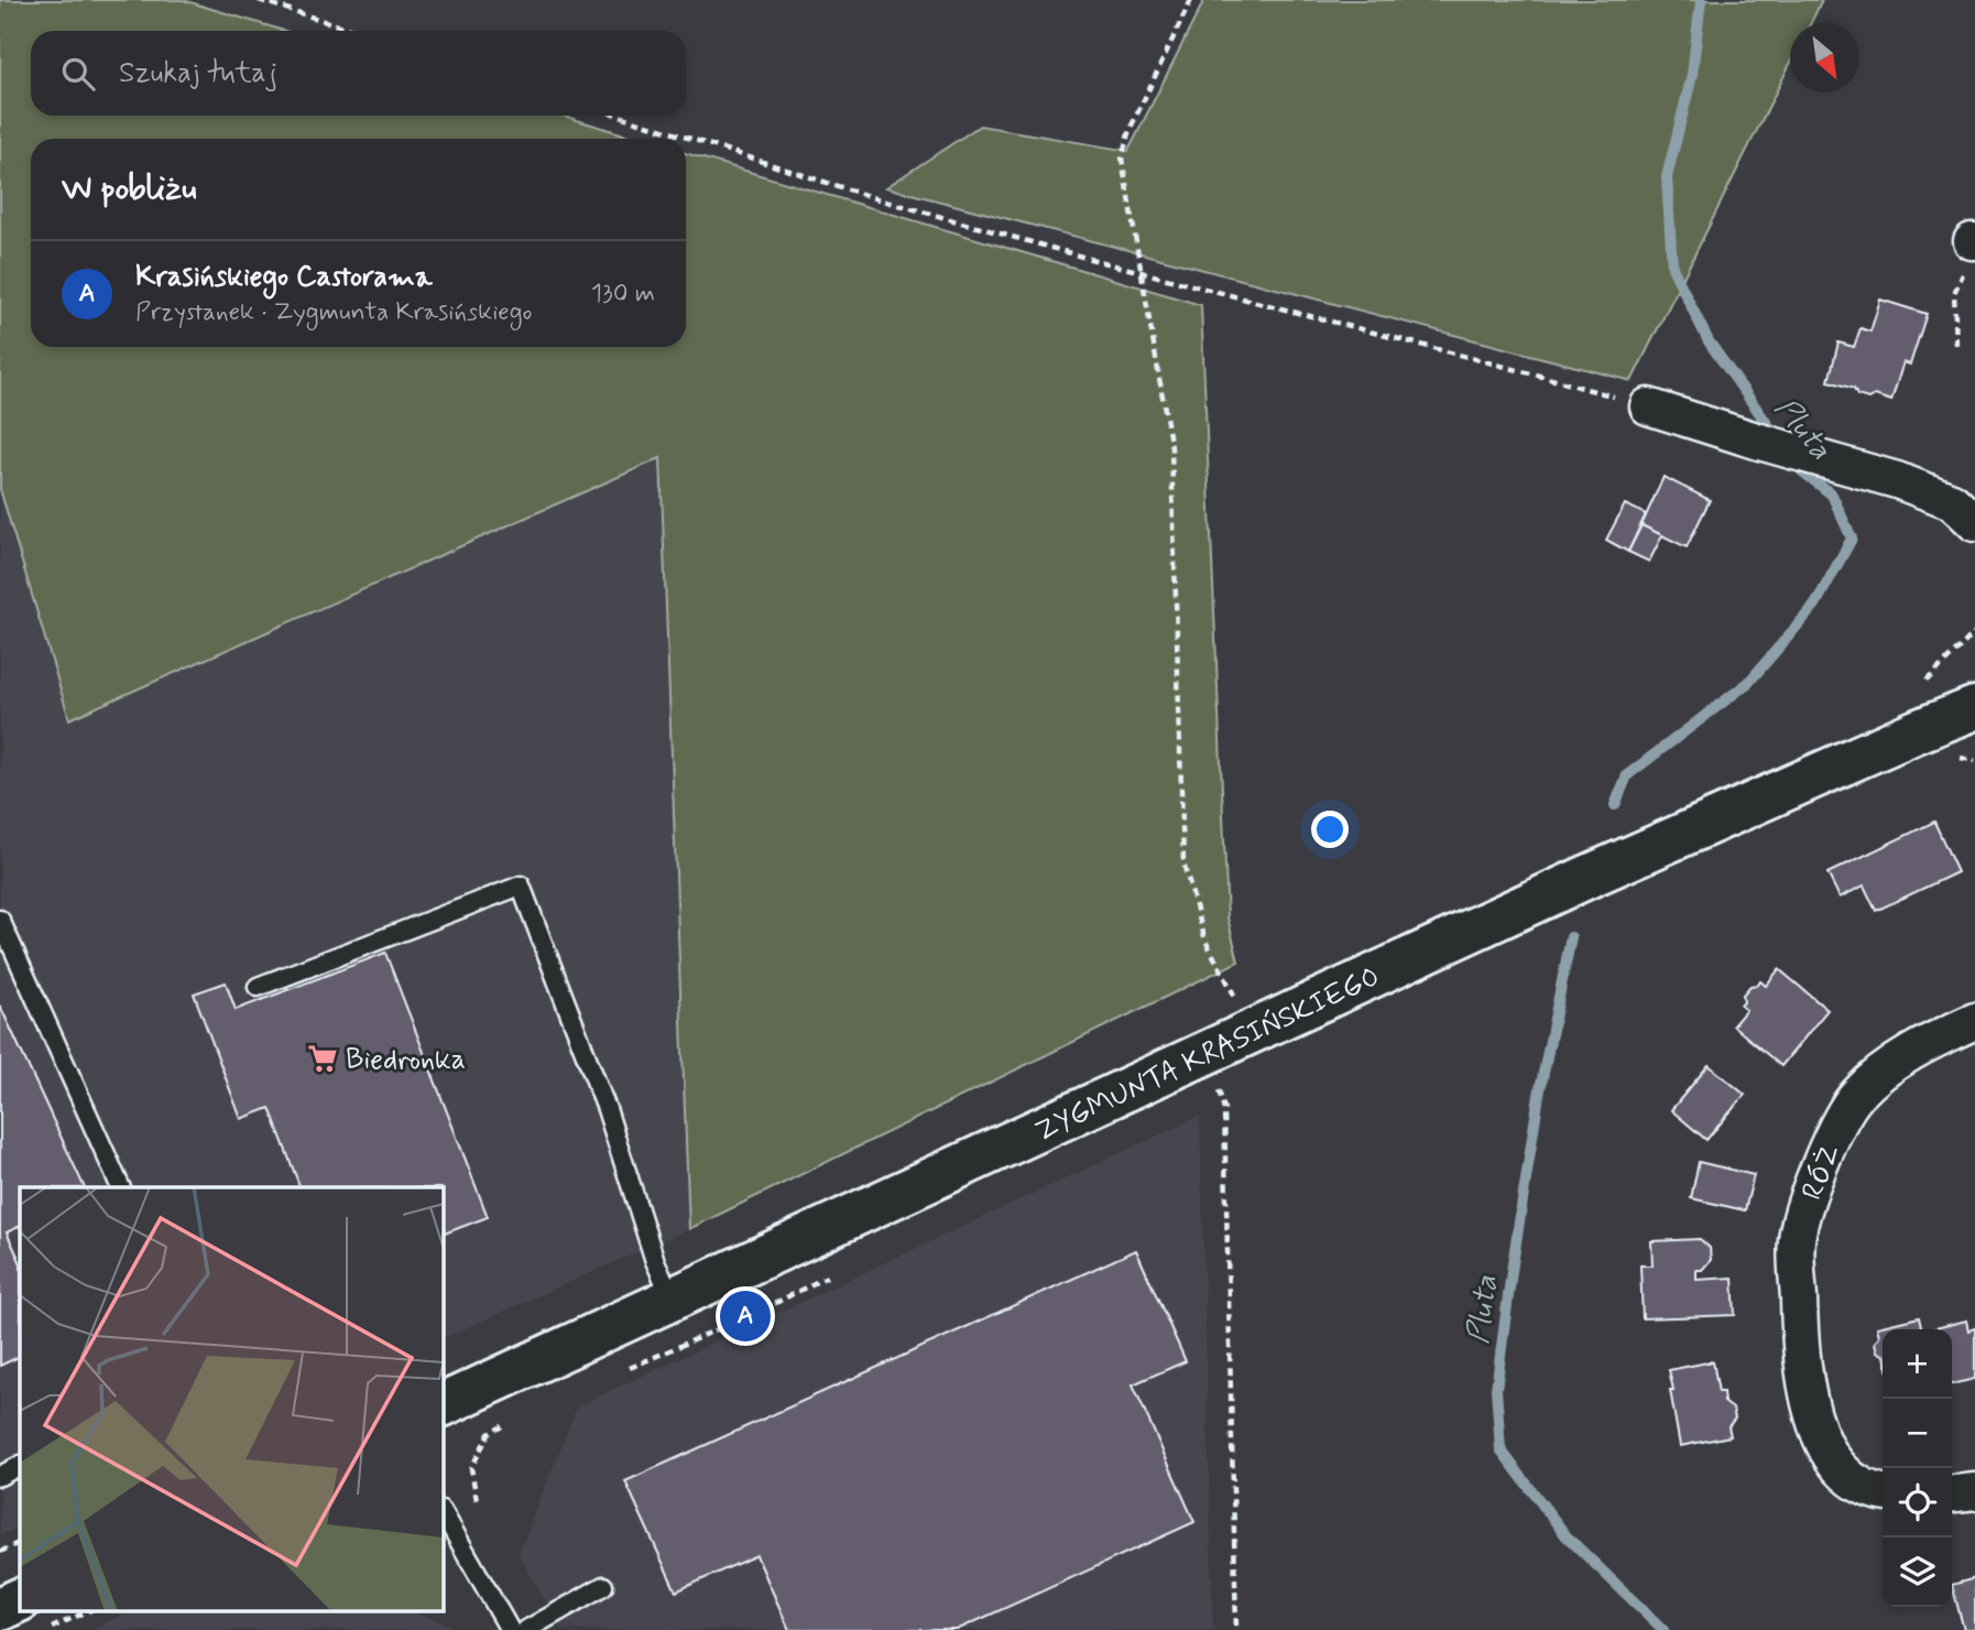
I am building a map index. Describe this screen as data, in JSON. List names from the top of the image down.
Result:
{
  "streets": {
    "street": ["ZYGMUNTA KRASIŃSKIEGO", "RÓŻ"]
  },
  "water": ["Pluta"],
  "places": {
    "supermarket": ["Biedronka"]
  },
  "north": "bottom right",
  "page": {
    "search": "Szukaj tutaj",
    "heading": "W pobliżu",
    "list": [
      {
        "mark": "A",
        "name": "Krasińskiego Castorama",
        "note": "Przystanek · Zygmunta Krasińskiego",
        "value": "130 m"
      }
    ],
    "pins": "A",
    "map_buttons": ["+", "−"]
  }
}
